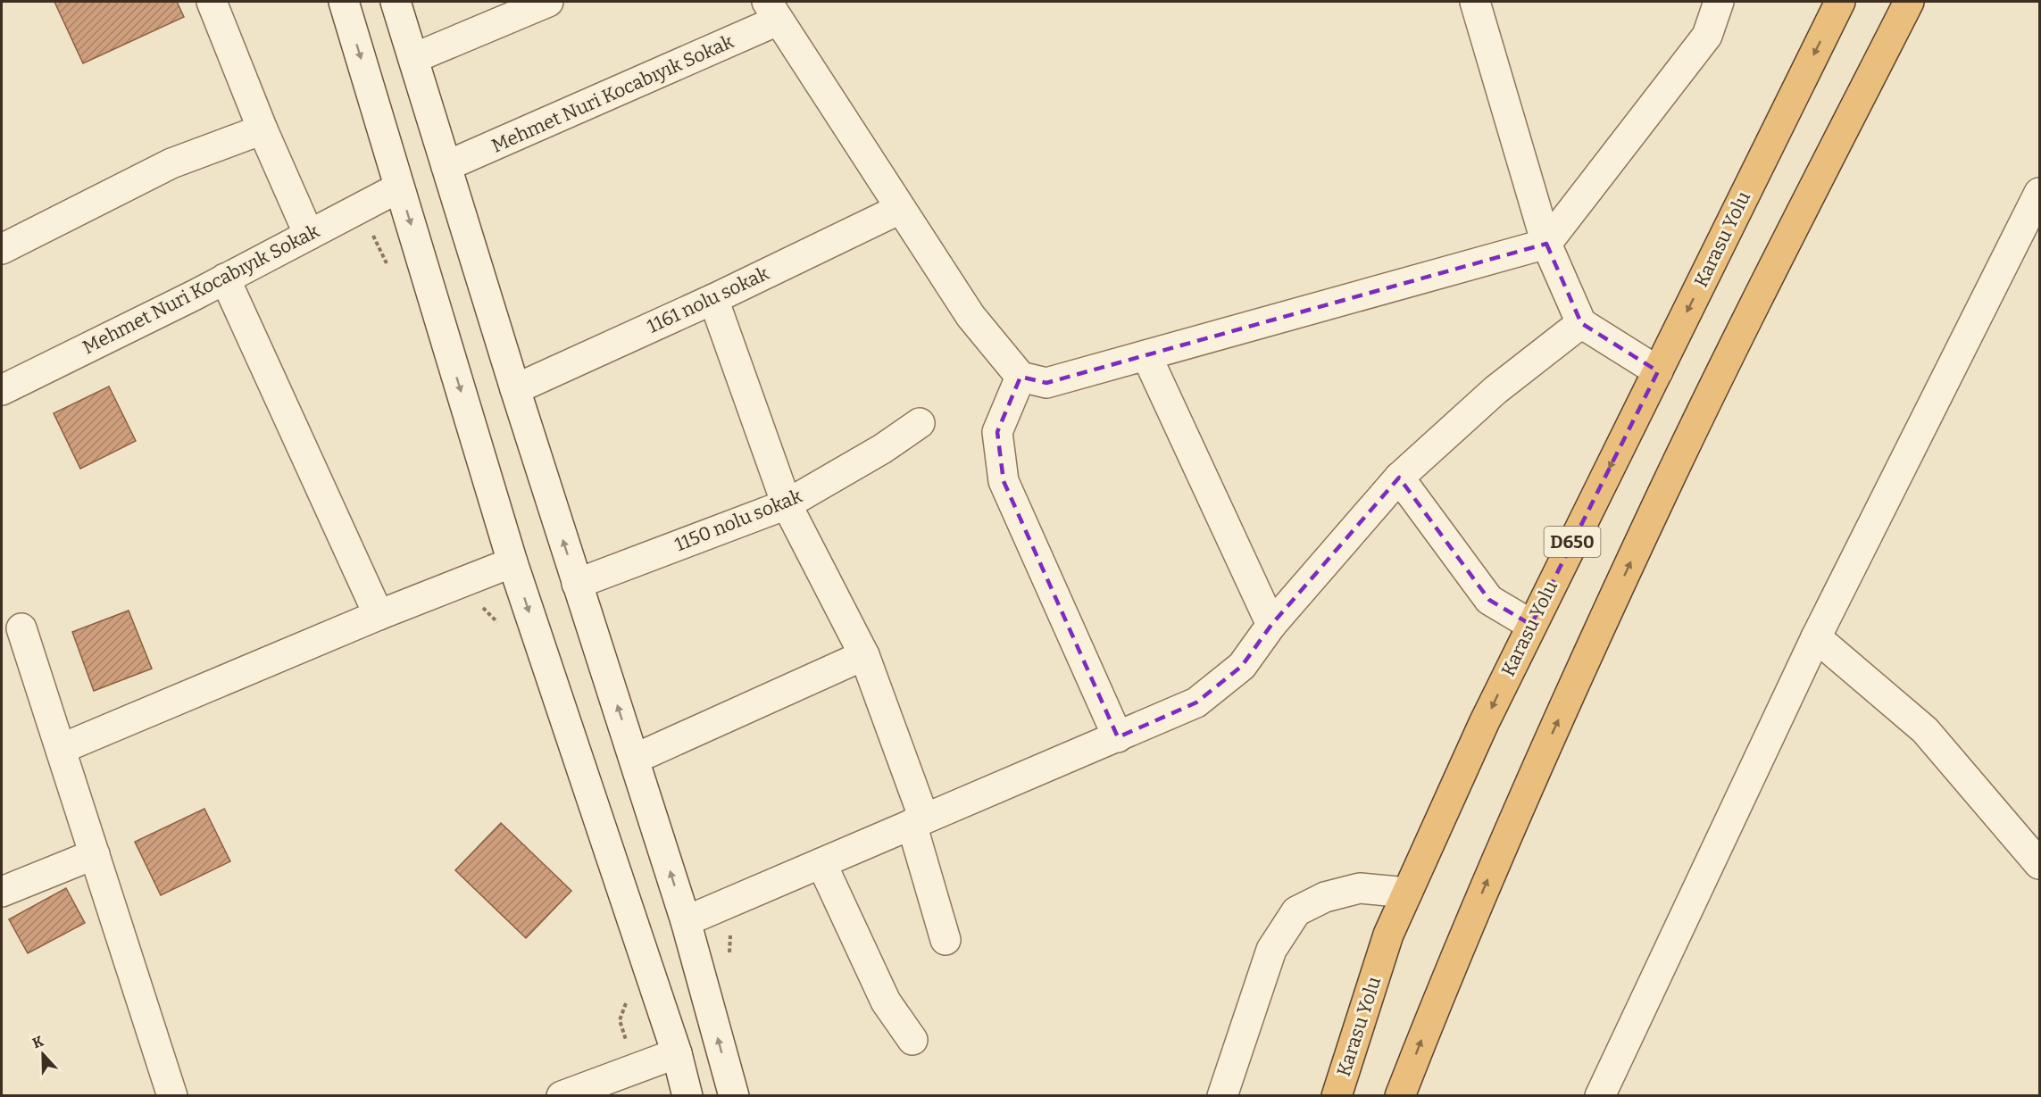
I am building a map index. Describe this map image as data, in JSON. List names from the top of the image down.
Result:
{
  "streets": {
    "highway": ["Karasu Yolu", "D650"],
    "street": ["Mehmet Nuri Kocabıyık Sokak", "1161 nolu sokak", "1150 nolu sokak"]
  },
  "north": "top"
}
